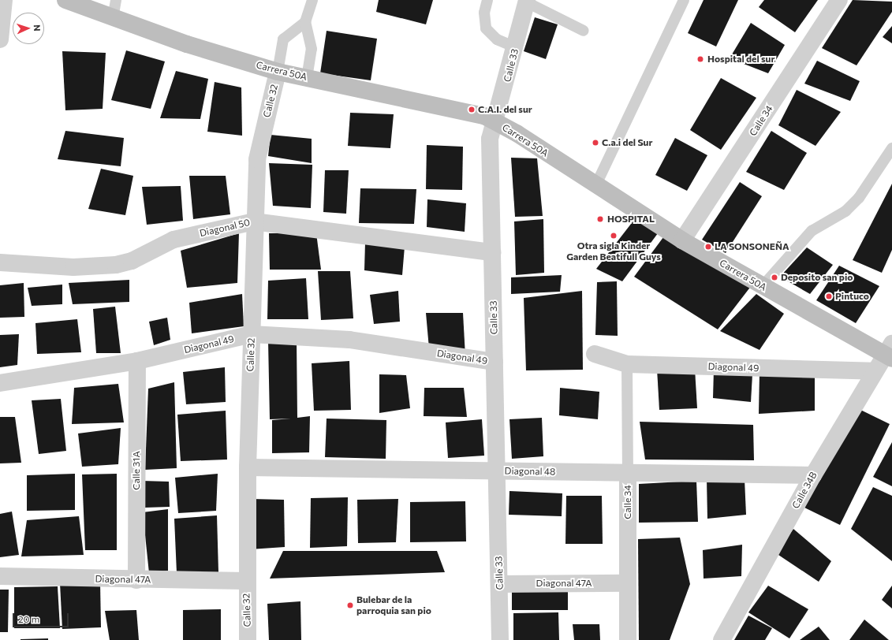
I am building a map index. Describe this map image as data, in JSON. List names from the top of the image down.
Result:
{
  "streets": {
    "street": [
      "Calle 33",
      "Carrera 50A",
      "Calle 32",
      "Calle 34",
      "Diagonal 50",
      "Diagonal 49",
      "Calle 31A",
      "Diagonal 48",
      "Calle 34B",
      "Diagonal 47A"
    ]
  },
  "crossings": [
    ["Calle 33", "Carrera 50A"],
    ["Calle 33", "Diagonal 50"],
    ["Calle 33", "Diagonal 49"],
    ["Calle 33", "Diagonal 48"],
    ["Calle 33", "Diagonal 47A"],
    ["Carrera 50A", "Calle 32"],
    ["Carrera 50A", "Calle 34"],
    ["Carrera 50A", "Calle 34B"],
    ["Calle 32", "Diagonal 50"],
    ["Calle 32", "Diagonal 49"],
    ["Calle 32", "Diagonal 48"],
    ["Calle 32", "Diagonal 47A"],
    ["Calle 34", "Diagonal 49"],
    ["Calle 34", "Diagonal 48"],
    ["Calle 34", "Diagonal 47A"],
    ["Diagonal 49", "Calle 31A"],
    ["Diagonal 49", "Calle 34B"],
    ["Calle 31A", "Diagonal 47A"],
    ["Diagonal 48", "Calle 34B"]
  ],
  "places": [
    "Hospital del sur",
    "C.A.I. del sur",
    "C.a.i del Sur",
    "HOSPITAL",
    "Otra sigla Kinder Garden Beatifull Guys",
    "LA SONSONEÑA",
    "Deposito san pio",
    "Pintuco",
    "Bulebar de la parroquia san pio"
  ],
  "scale_bar": "20 m",
  "north": "right"
}
